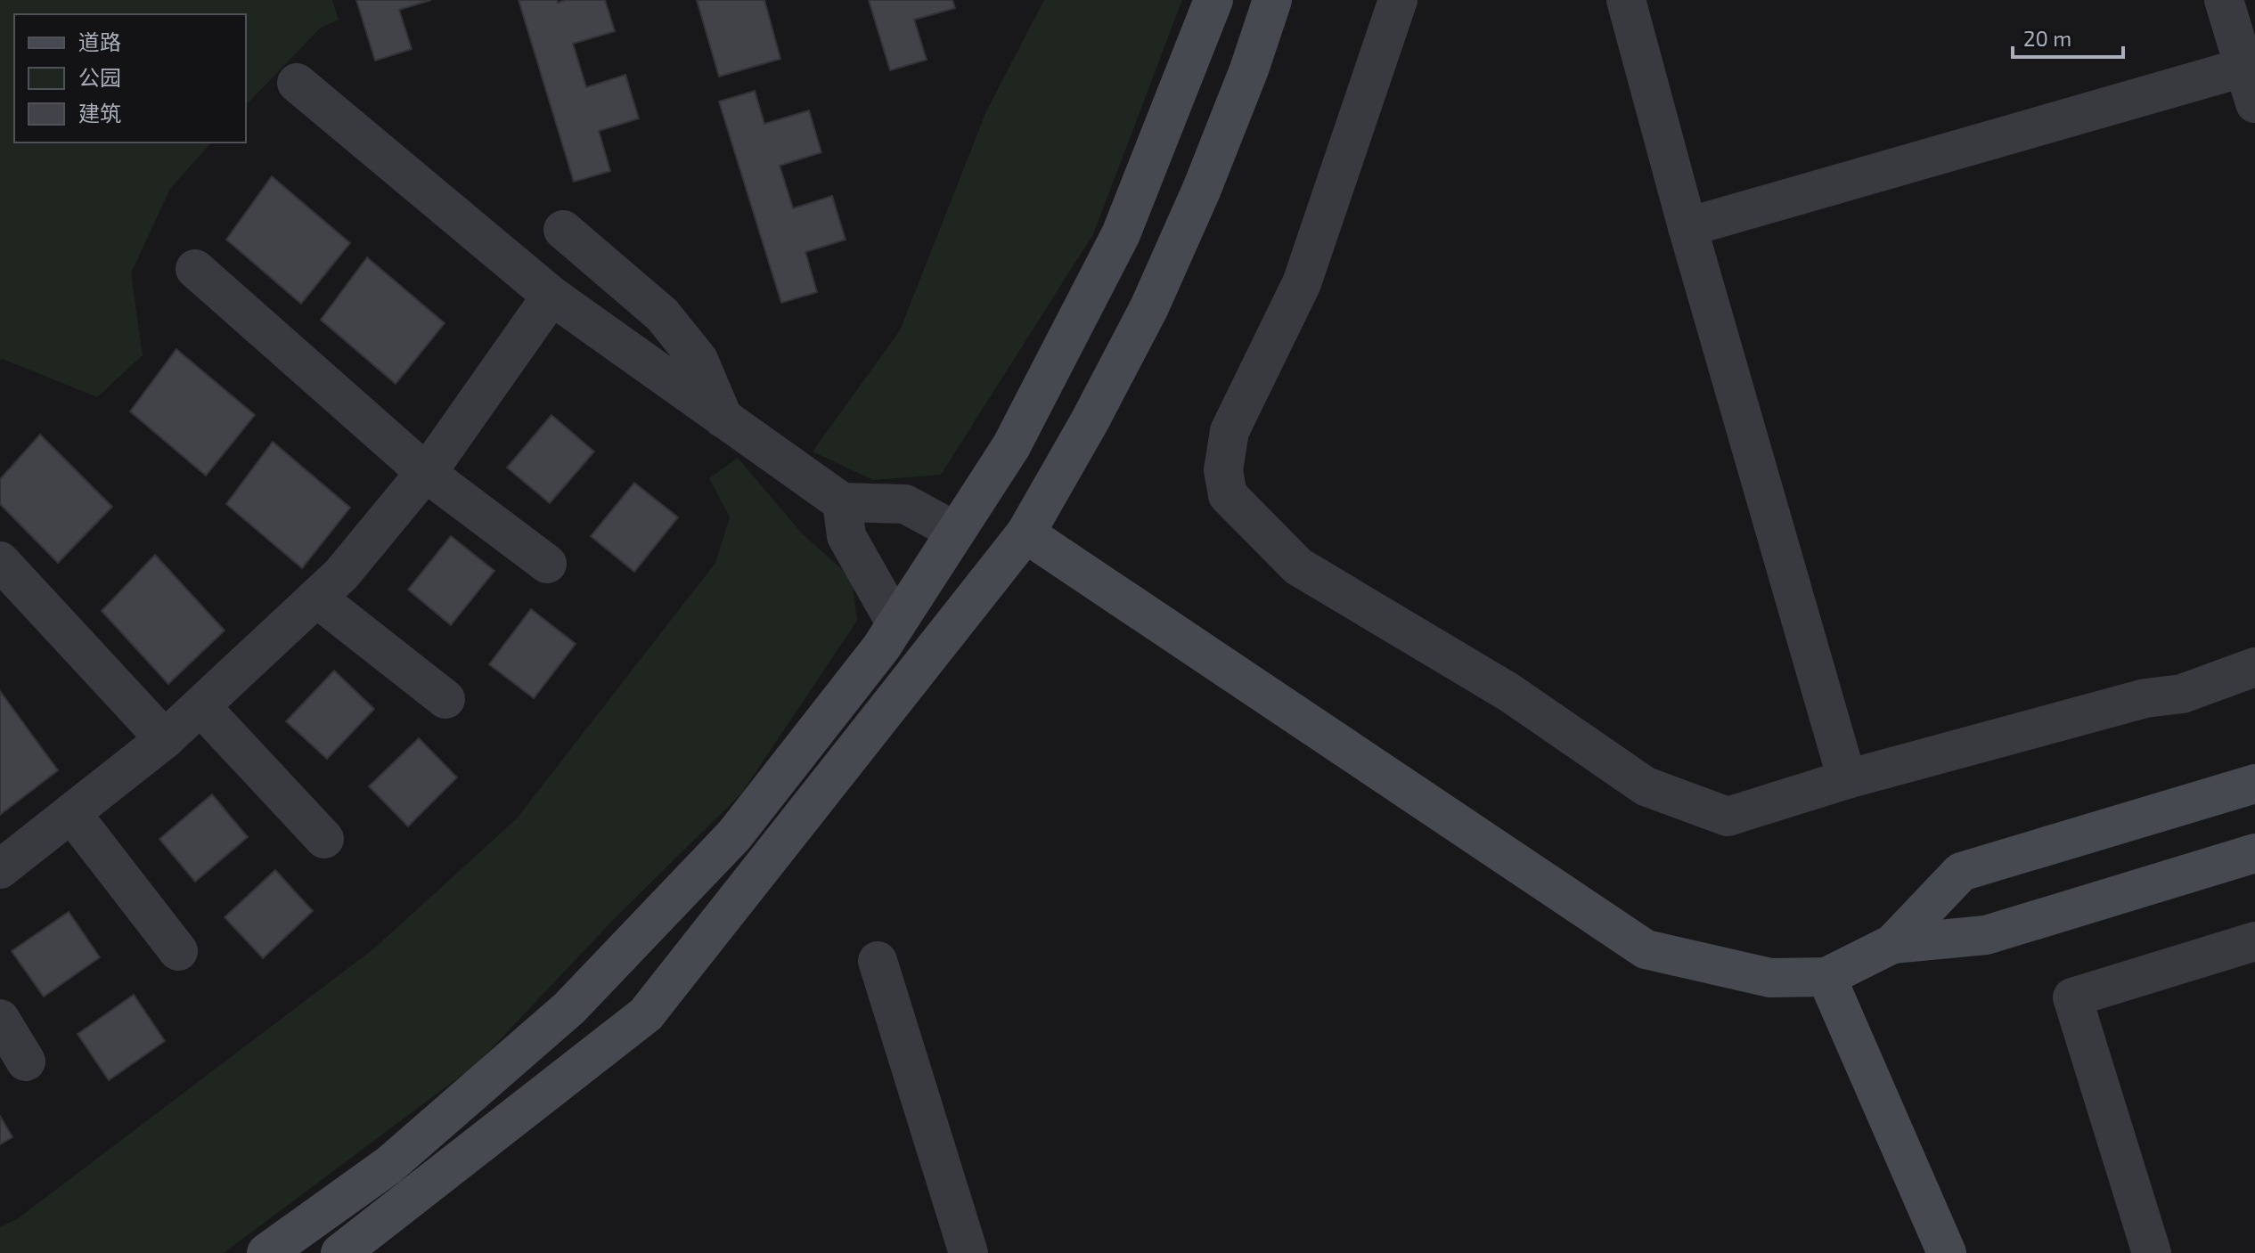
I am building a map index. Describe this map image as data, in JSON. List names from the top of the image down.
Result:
{
  "legend": ["道路", "公园", "建筑"],
  "scale_bar": "20 m"
}
